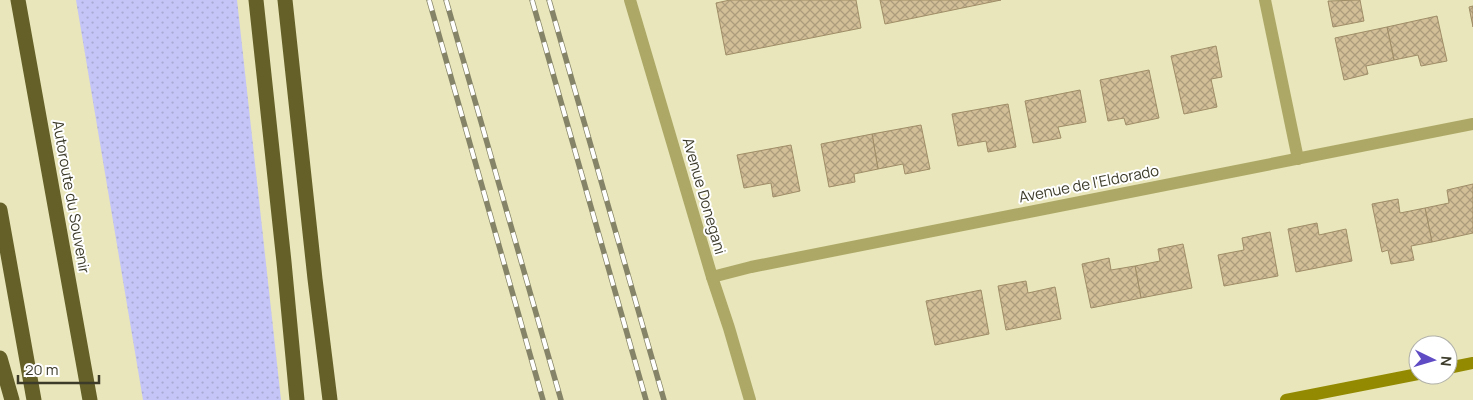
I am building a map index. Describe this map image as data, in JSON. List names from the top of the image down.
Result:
{
  "streets": {
    "highway": ["Autoroute du Souvenir"],
    "street": ["Avenue de l'Eldorado", "Avenue Donegani"]
  },
  "crossings": [
    ["Avenue de l'Eldorado", "Avenue Donegani"]
  ],
  "scale_bar": "20 m",
  "north": "right"
}
